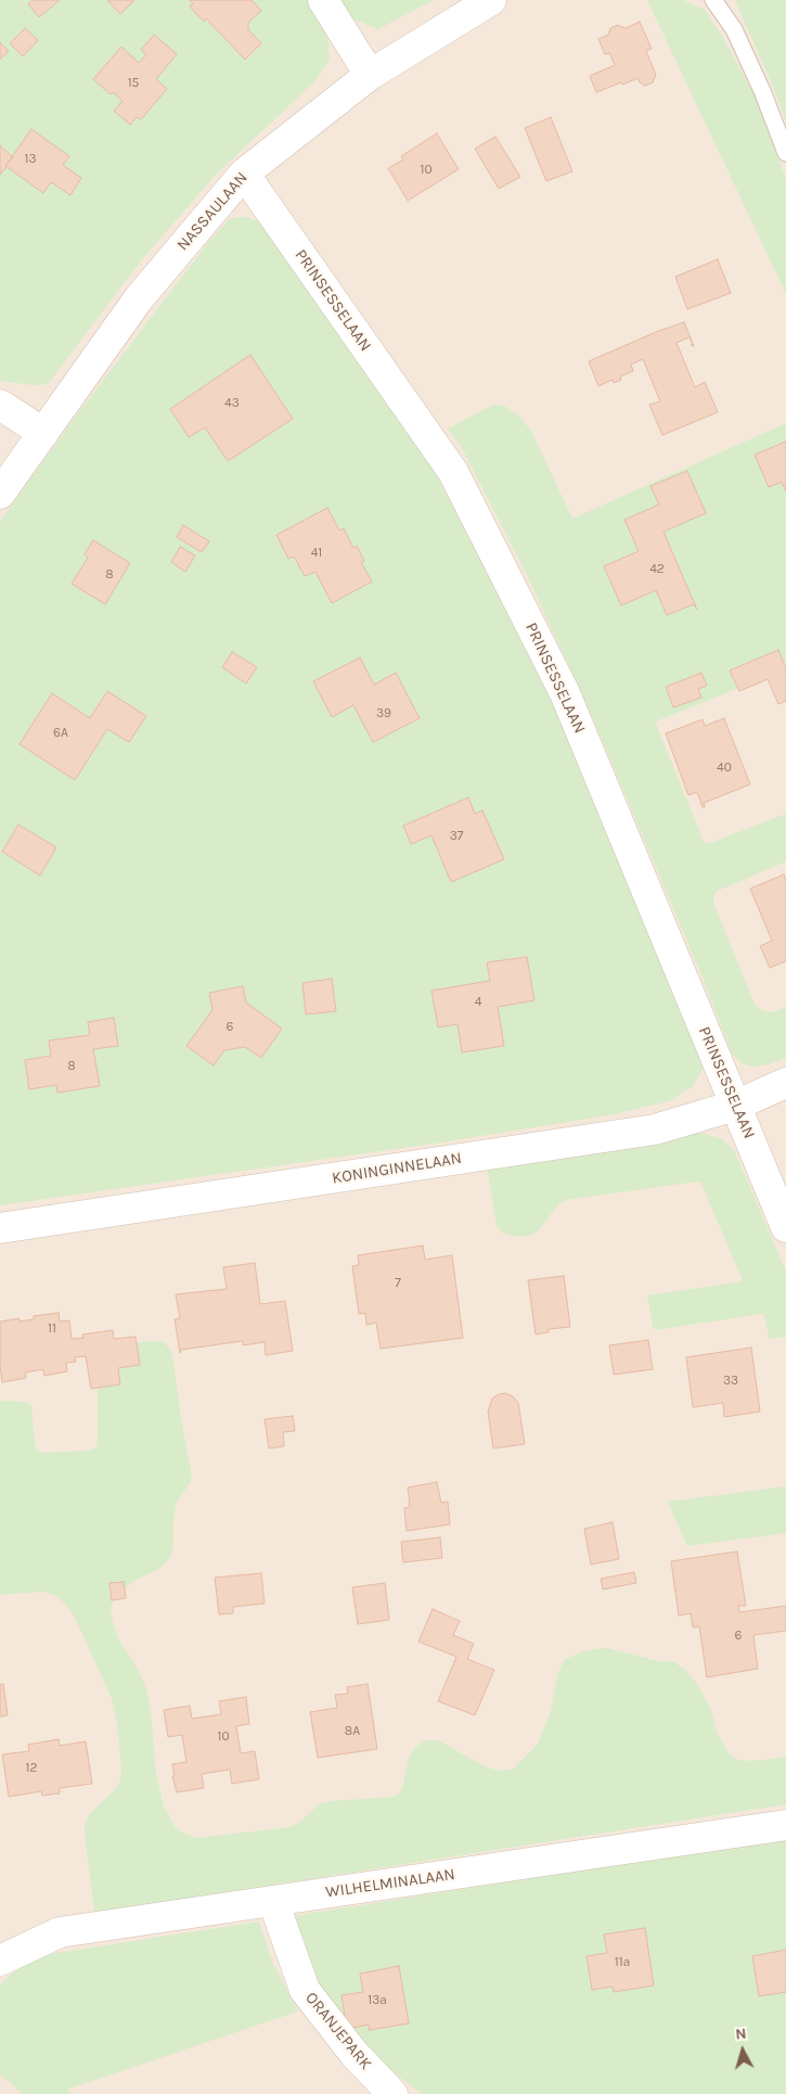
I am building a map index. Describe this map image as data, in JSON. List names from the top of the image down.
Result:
{
  "streets": {
    "street": [
      "NASSAULAAN",
      "PRINSESSELAAN",
      "KONINGINNELAAN",
      "WILHELMINALAAN",
      "ORANJEPARK"
    ]
  },
  "crossings": [
    ["NASSAULAAN", "PRINSESSELAAN"],
    ["PRINSESSELAAN", "KONINGINNELAAN"],
    ["WILHELMINALAAN", "ORANJEPARK"]
  ],
  "house_numbers": [
    "15",
    "13",
    "10",
    "43",
    "41",
    "42",
    "8",
    "39",
    "6A",
    "40",
    "37",
    "4",
    "6",
    "8",
    "7",
    "11",
    "33",
    "6",
    "8A",
    "10",
    "12",
    "11a",
    "13a"
  ],
  "north": "top"
}
